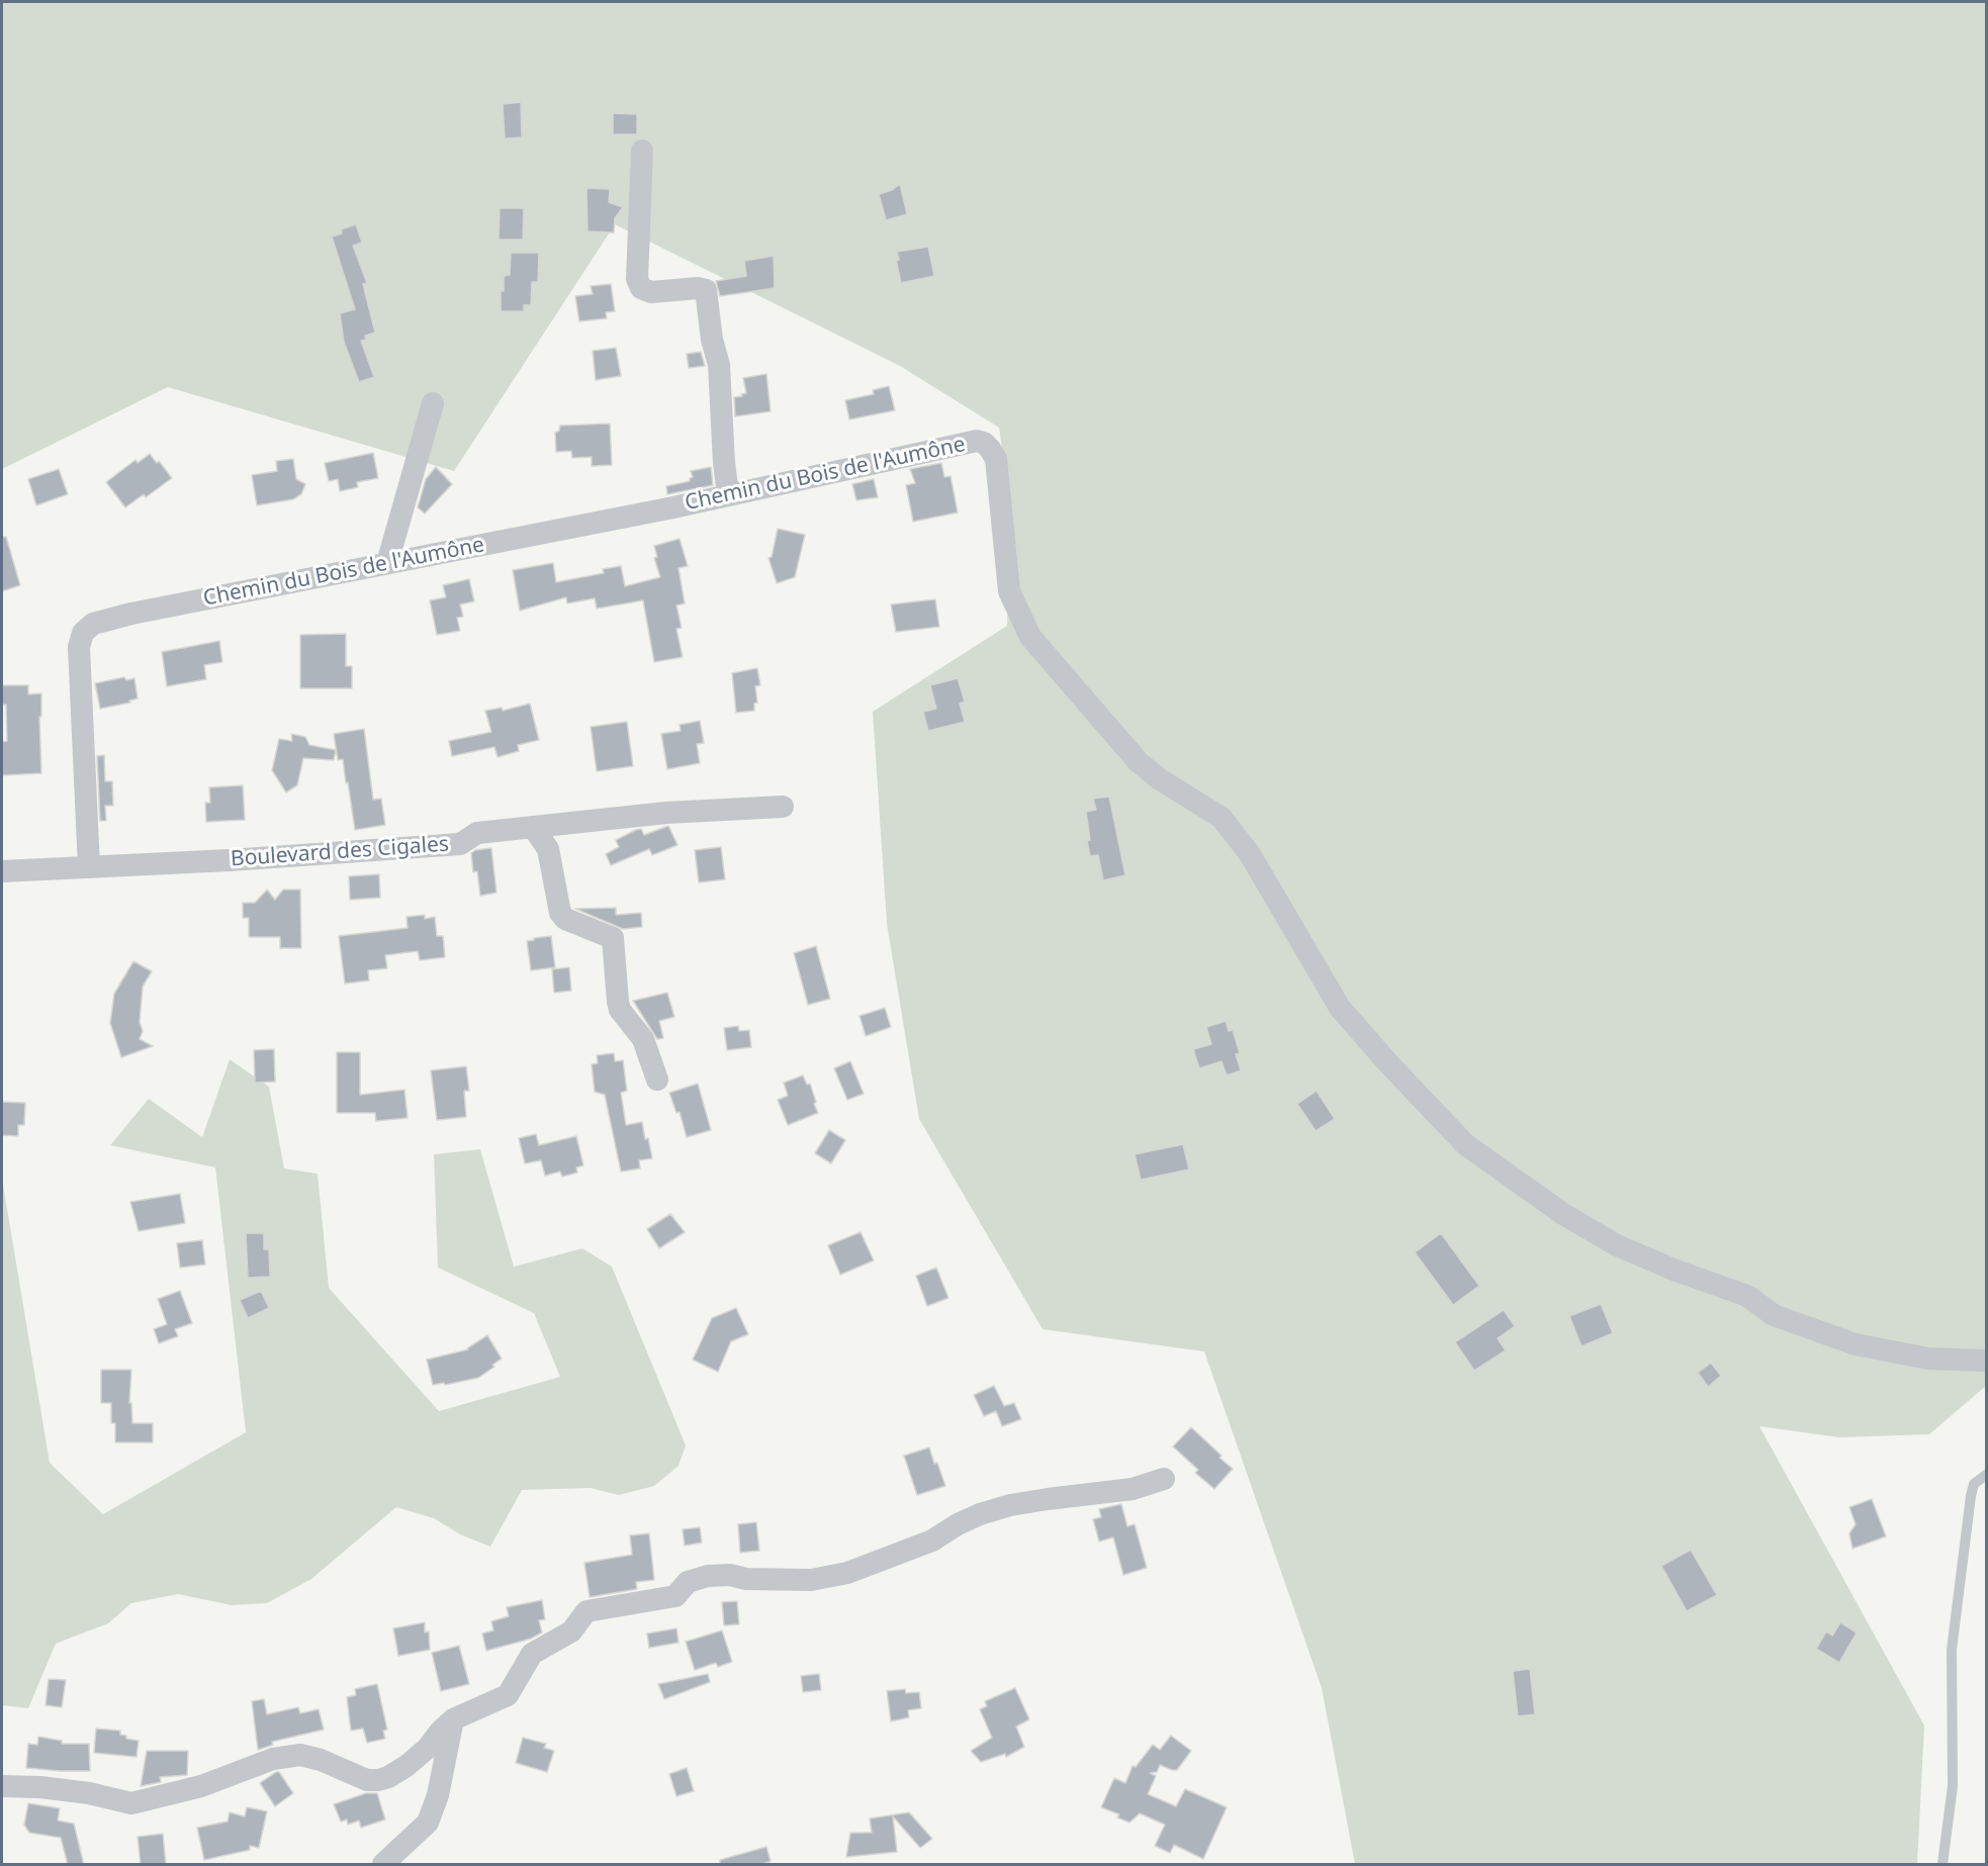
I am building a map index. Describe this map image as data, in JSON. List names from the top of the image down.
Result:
{
  "streets": {
    "street": ["Chemin du Bois de l'Aumône", "Boulevard des Cigales"]
  },
  "crossings": [
    ["Chemin du Bois de l'Aumône", "Boulevard des Cigales"]
  ]
}
